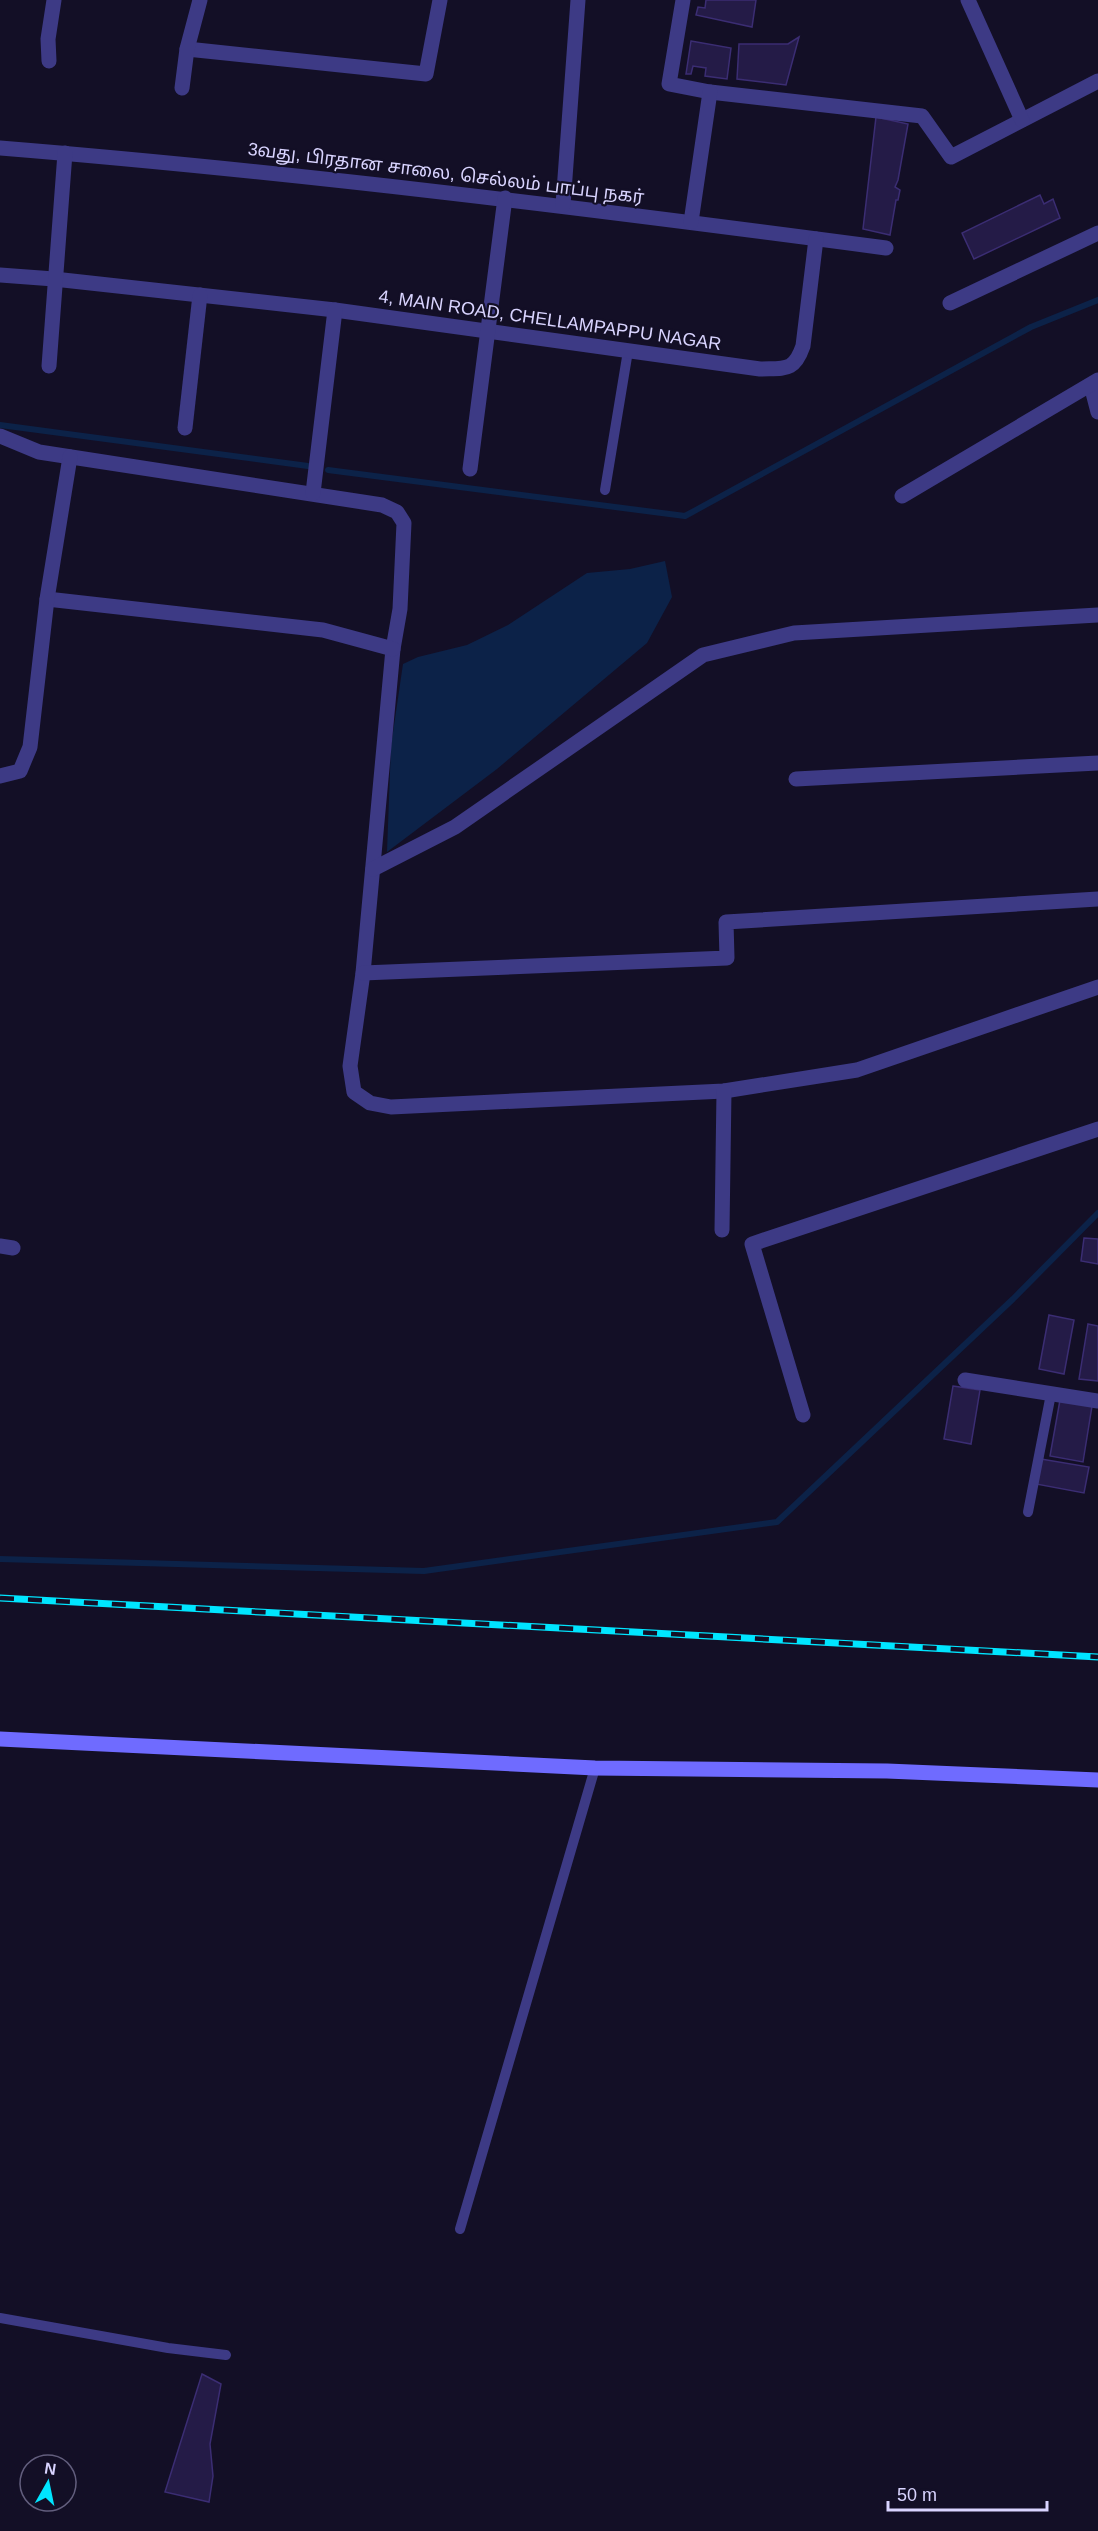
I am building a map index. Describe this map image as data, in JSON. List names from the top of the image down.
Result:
{
  "streets": {
    "street": ["3வது, பிரதான சாலை, செல்லம் பாப்பு நகர்", "4, MAIN ROAD, CHELLAMPAPPU NAGAR"]
  },
  "crossings": [
    ["3வது, பிரதான சாலை, செல்லம் பாப்பு நகர்", "4, MAIN ROAD, CHELLAMPAPPU NAGAR"]
  ],
  "scale_bar": "50 m",
  "north": "top"
}
